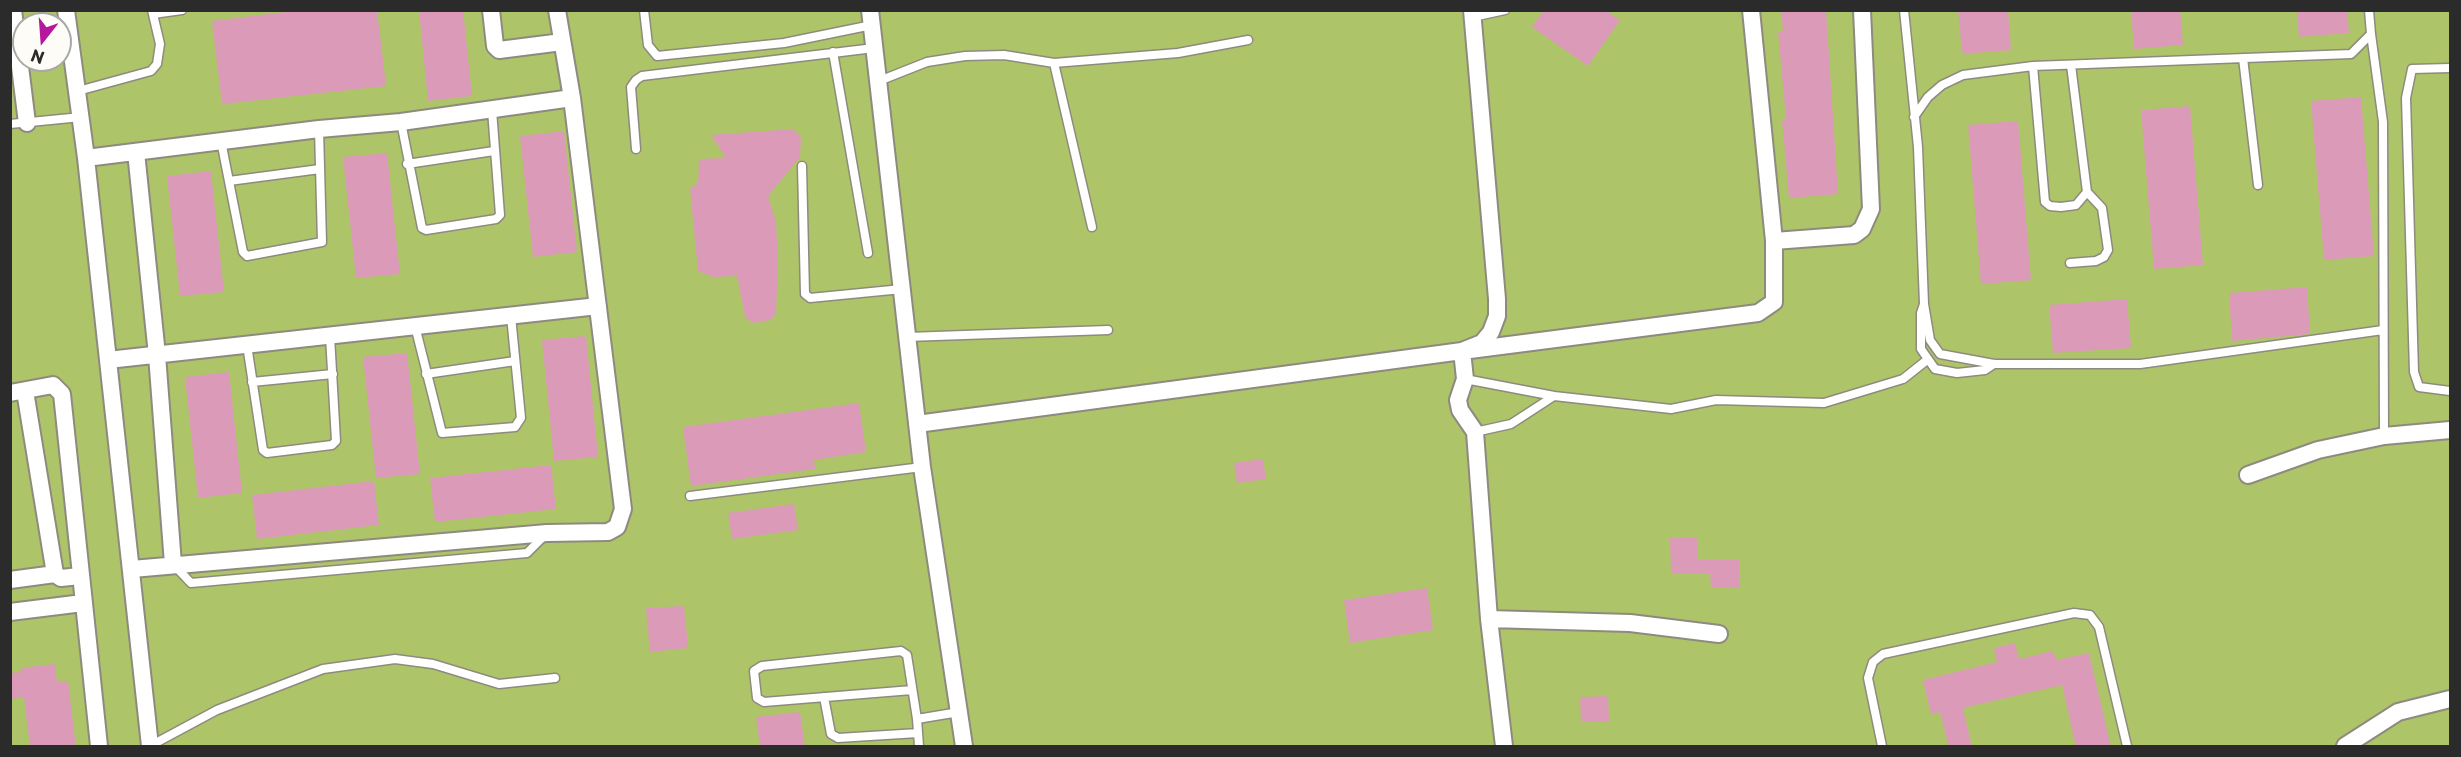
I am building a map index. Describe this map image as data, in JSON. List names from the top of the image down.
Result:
{
  "north": "bottom"
}
